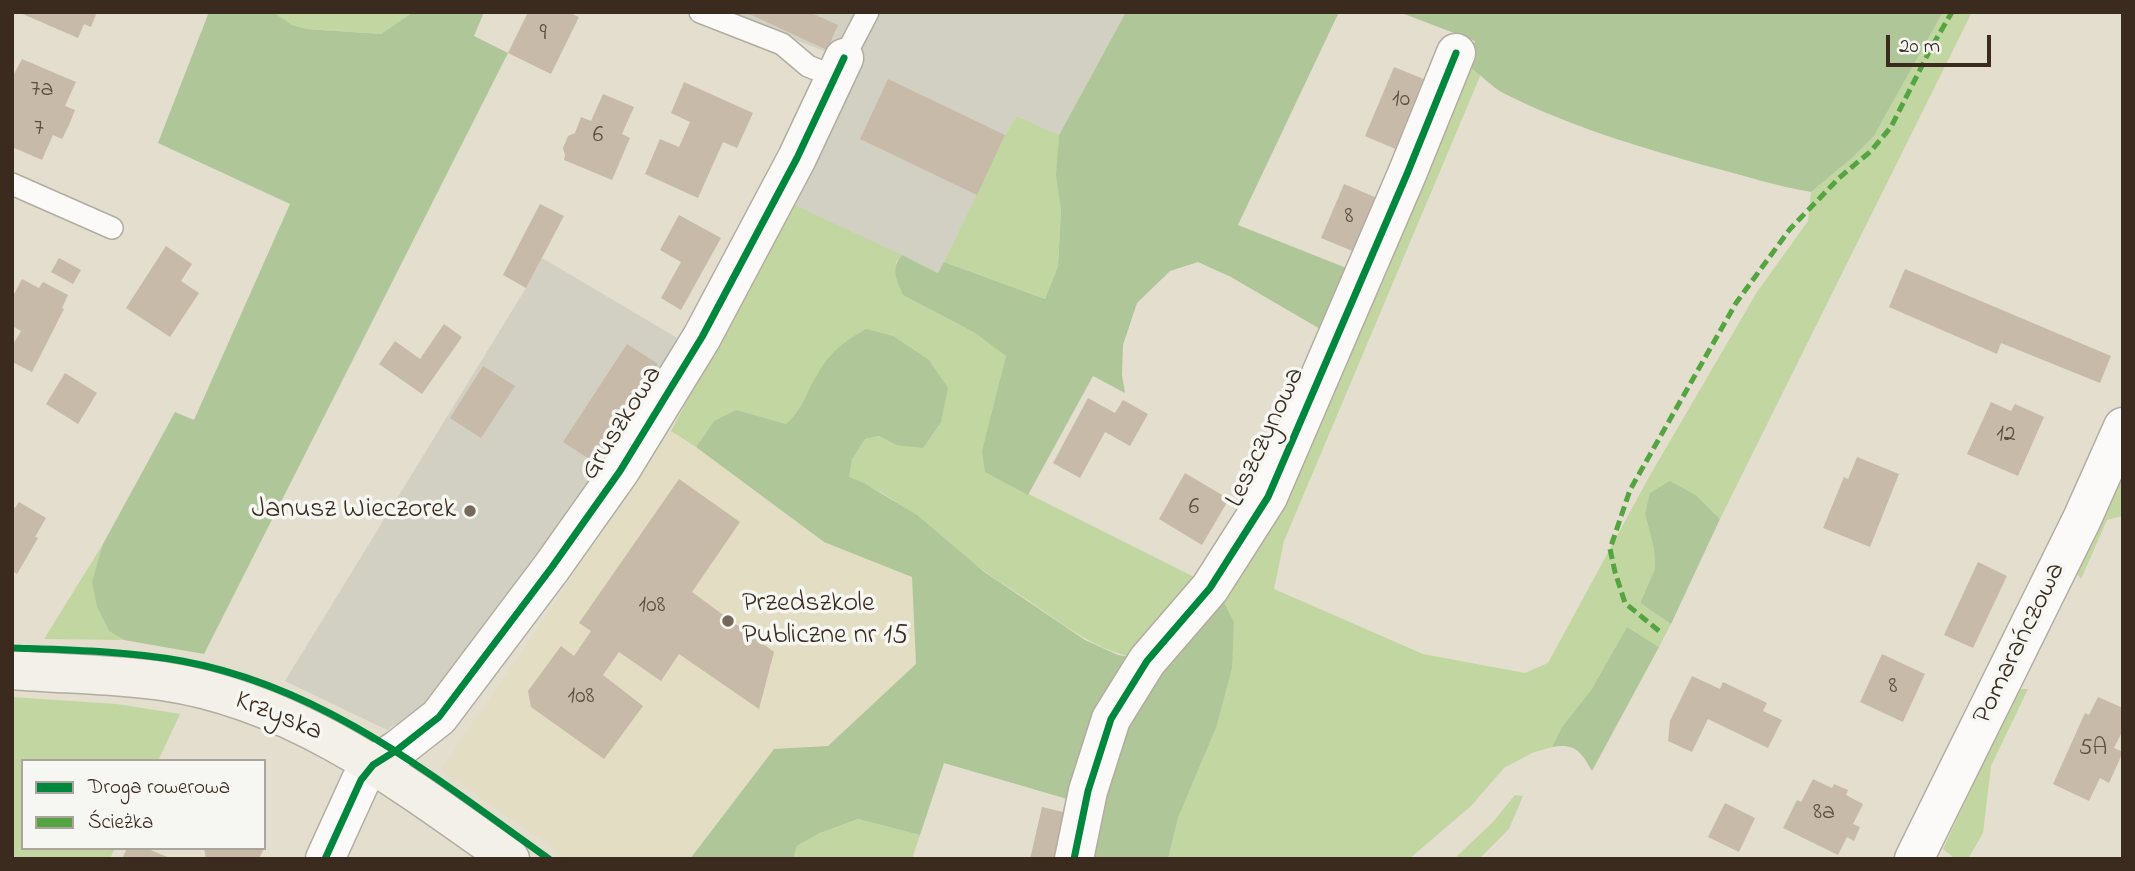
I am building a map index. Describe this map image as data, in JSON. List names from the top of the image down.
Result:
{
  "streets": {
    "street": [
      "Gruszkowa",
      "Leszczynowa",
      "Pomarańczowa",
      "Krzyska"
    ]
  },
  "crossings": [
    ["Gruszkowa", "Krzyska"]
  ],
  "places": ["Janusz Wieczorek", "Przedszkole Publiczne nr 15"],
  "house_numbers": [
    "9",
    "7a",
    "10",
    "7",
    "6",
    "8",
    "12",
    "6",
    "108",
    "8",
    "108",
    "5A",
    "8a"
  ],
  "legend": ["Droga rowerowa", "Ścieżka"],
  "scale_bar": "20 m"
}
